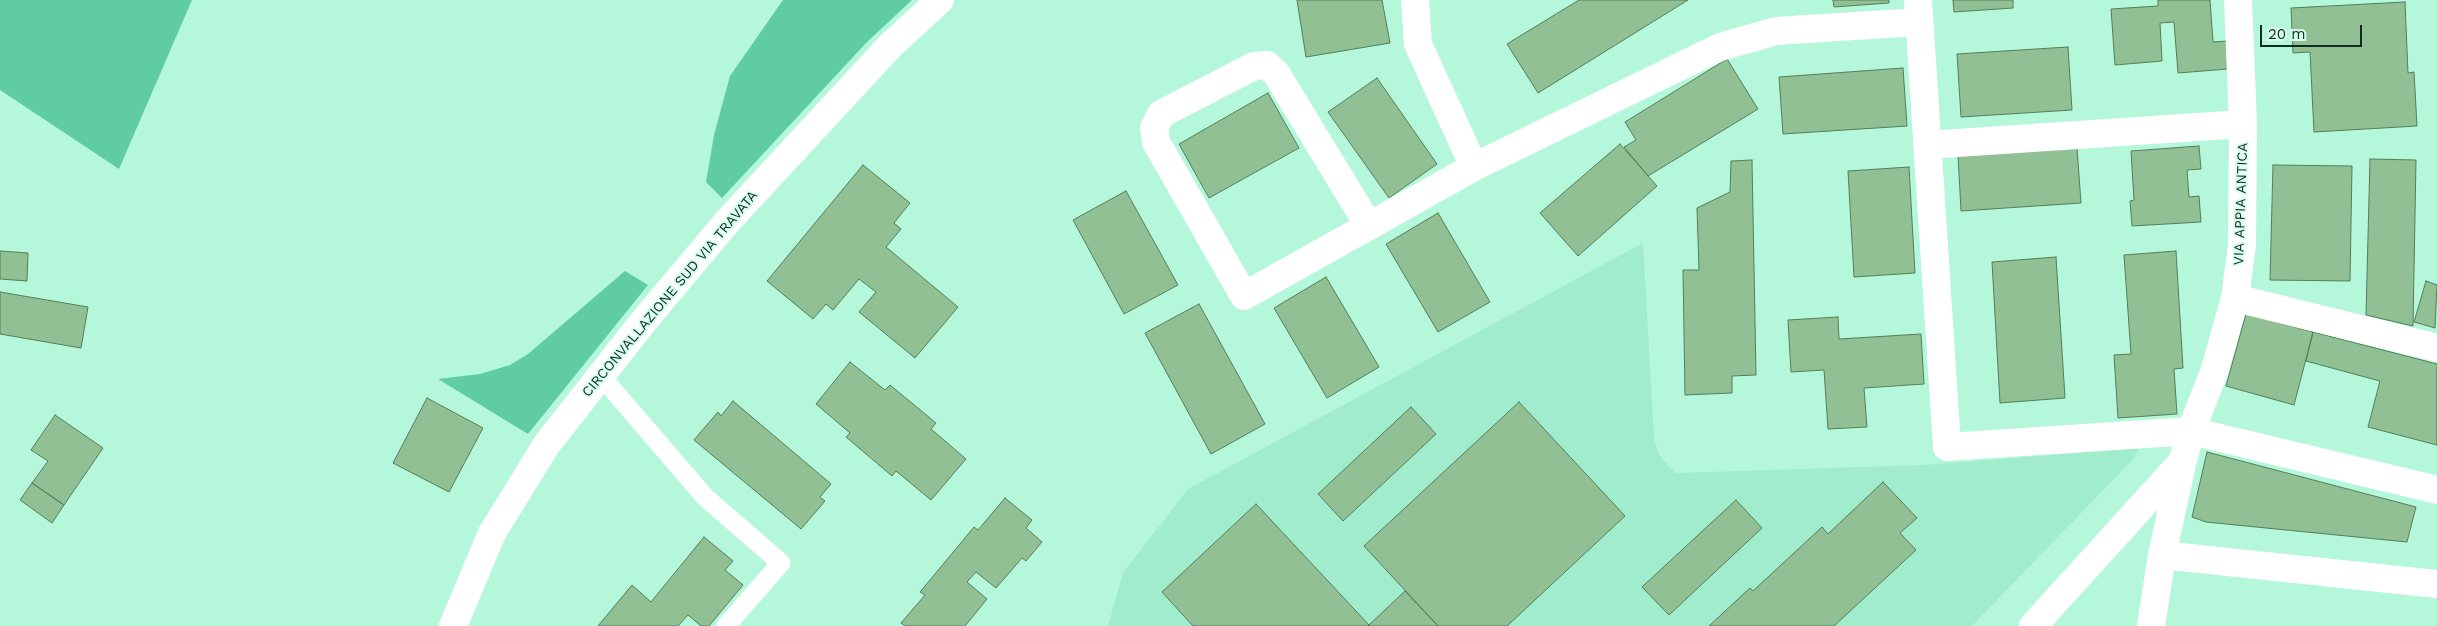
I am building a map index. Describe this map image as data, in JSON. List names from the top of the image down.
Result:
{
  "streets": {
    "street": ["VIA APPIA ANTICA", "CIRCONVALLAZIONE SUD VIA TRAVATA"]
  },
  "scale_bar": "20 m"
}
